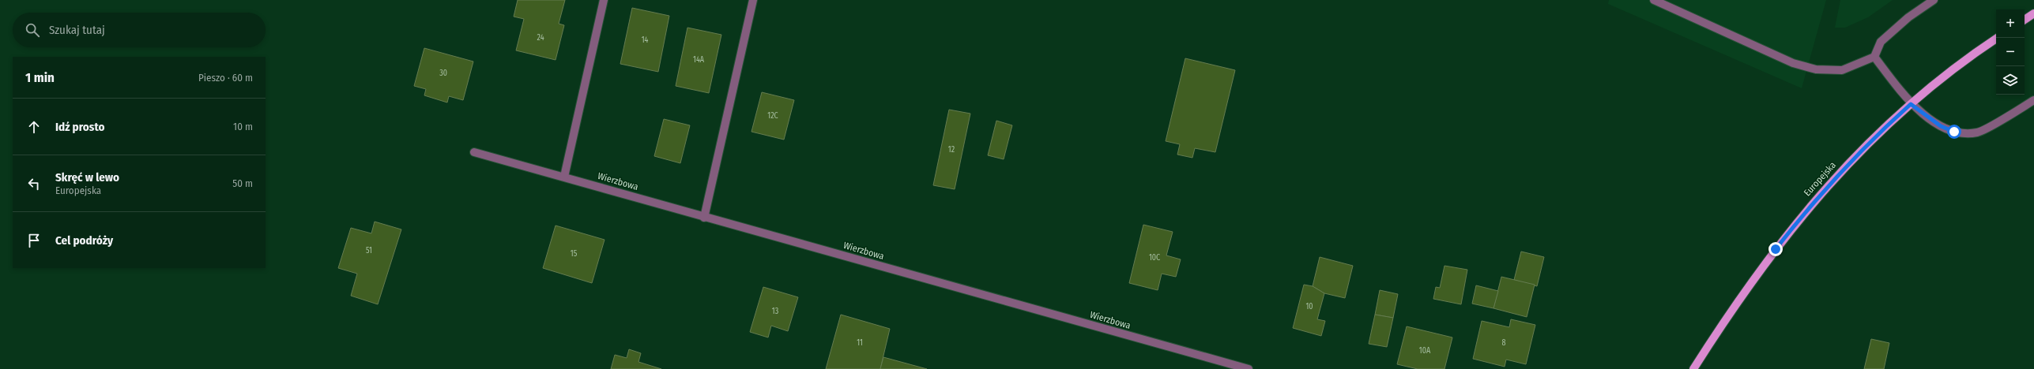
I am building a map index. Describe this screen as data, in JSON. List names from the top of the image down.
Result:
{
  "streets": {
    "main road": ["Europejska"],
    "street": ["Wierzbowa"]
  },
  "house_numbers": [
    "24",
    "14",
    "14A",
    "30",
    "12C",
    "12",
    "51",
    "15",
    "10C",
    "10",
    "13",
    "11",
    "8",
    "10A"
  ],
  "page": {
    "map_buttons": ["+", "−"],
    "search": "Szukaj tutaj",
    "heading": ["1 min", "Pieszo · 60 m"],
    "list": [
      ["Idź prosto", "10 m"],
      ["Skręć w lewo", "Europejska", "50 m"],
      "Cel podróży"
    ]
  }
}
